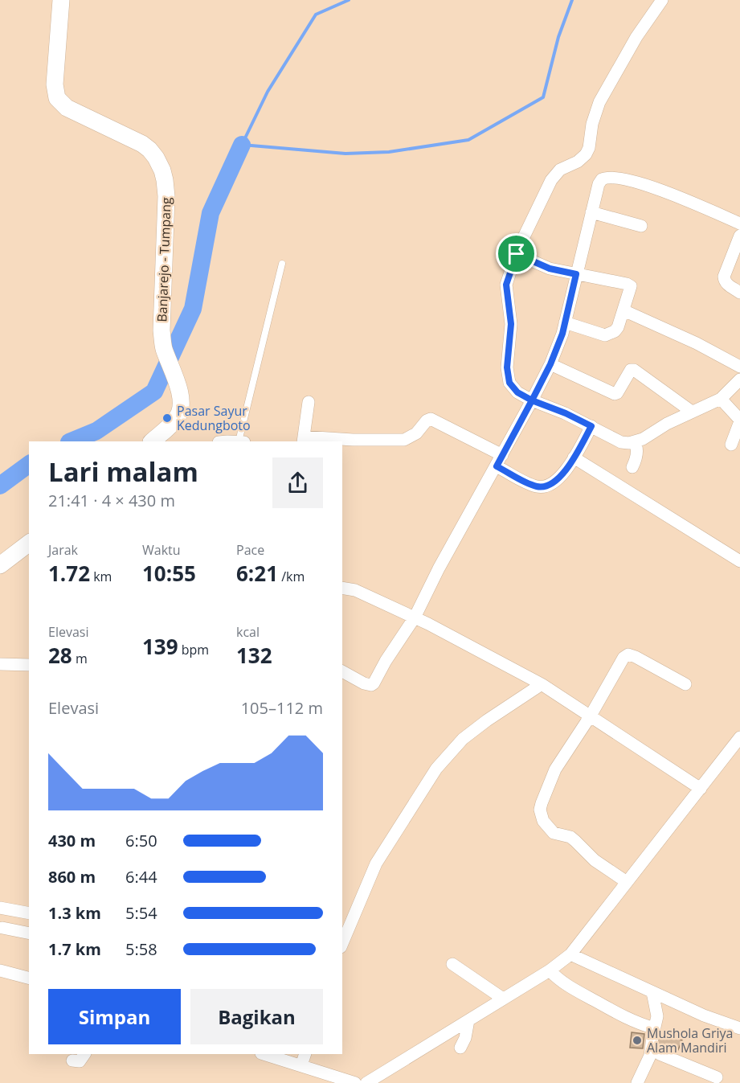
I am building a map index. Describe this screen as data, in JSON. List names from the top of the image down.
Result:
{
  "streets": {
    "main road": ["Banjarejo - Tumpang"]
  },
  "places": ["Pasar Sayur Kedungboto", "Mushola Griya Alam Mandiri"],
  "page": {
    "heading": ["Lari malam", "21:41 · 4 × 430 m"],
    "stats": [
      ["Jarak", "1.72 km"],
      ["Waktu", "10:55"],
      ["Pace", "6:21 /km"],
      ["Elevasi", "28 m"],
      ["139 bpm"],
      ["kcal", "132"]
    ],
    "chart": ["Elevasi", "105–112 m"],
    "list": [
      {
        "name": "430 m",
        "note": "6:50"
      },
      {
        "name": "860 m",
        "note": "6:44"
      },
      {
        "name": "1.3 km",
        "note": "5:54"
      },
      {
        "name": "1.7 km",
        "note": "5:58"
      }
    ],
    "buttons": ["Simpan", "Bagikan"]
  }
}
